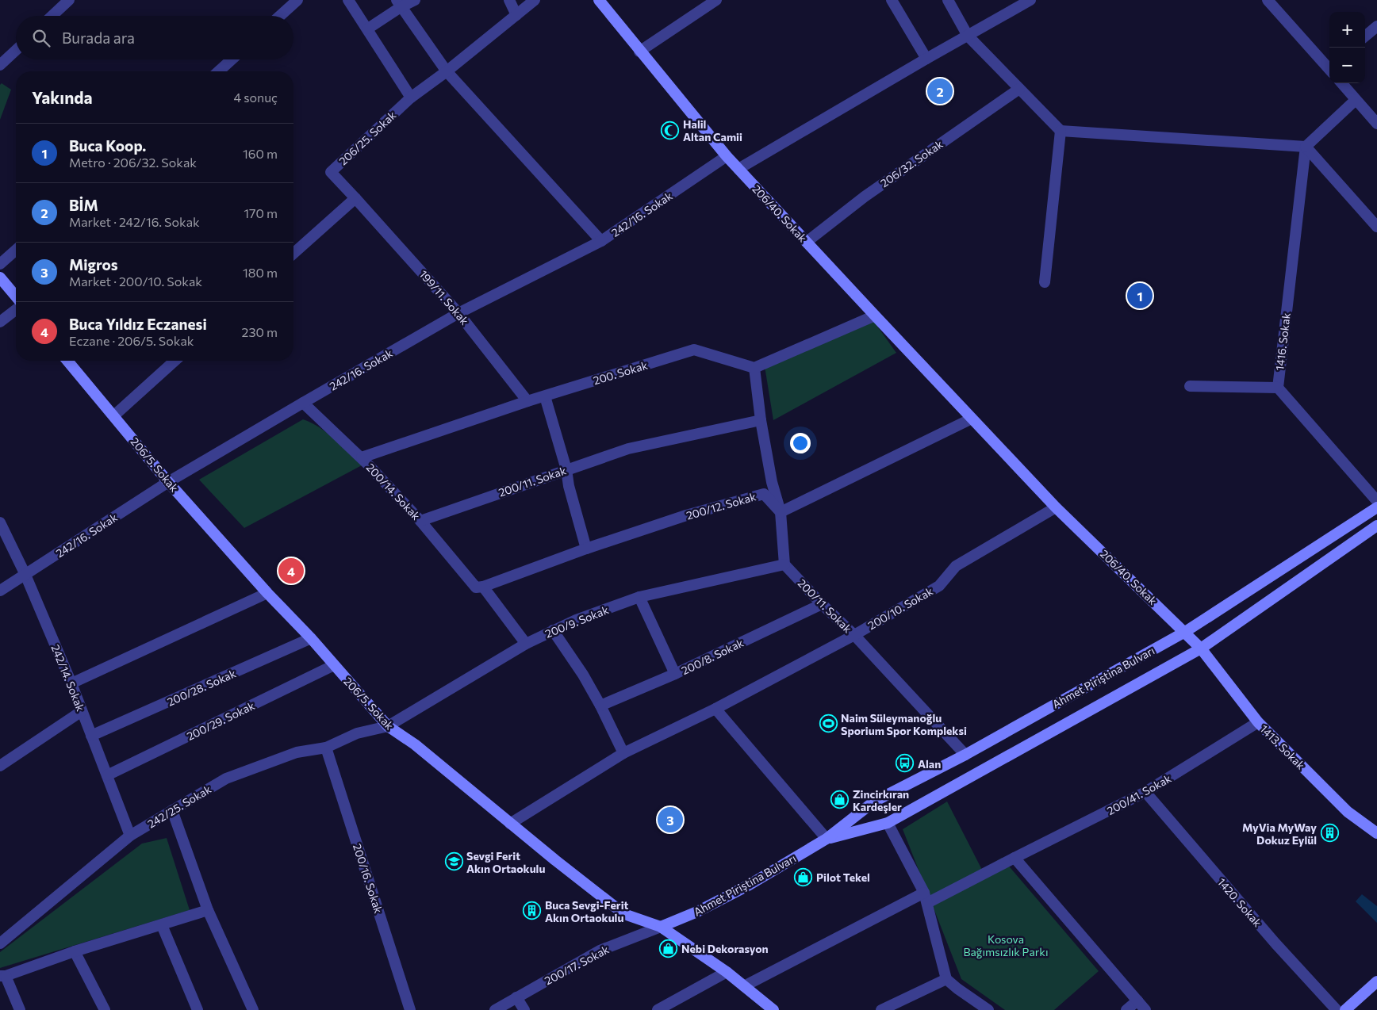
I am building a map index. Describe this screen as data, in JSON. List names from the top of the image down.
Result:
{
  "streets": {
    "main road": [
      "206/40. Sokak",
      "206/5. Sokak",
      "Ahmet Piriştina Bulvarı",
      "1413. Sokak"
    ],
    "street": [
      "206/25. Sokak",
      "206/32. Sokak",
      "242/16. Sokak",
      "199/11. Sokak",
      "1416. Sokak",
      "200. Sokak",
      "200/11. Sokak",
      "200/14. Sokak",
      "200/12. Sokak",
      "200/10. Sokak",
      "200/9. Sokak",
      "200/8. Sokak",
      "242/14. Sokak",
      "200/28. Sokak",
      "200/29. Sokak",
      "200/41. Sokak",
      "242/25. Sokak",
      "200/16. Sokak",
      "1420. Sokak",
      "200/17. Sokak"
    ]
  },
  "crossings": [
    ["206/25. Sokak", "199/11. Sokak"],
    ["206/32. Sokak", "206/40. Sokak"],
    ["206/40. Sokak", "242/16. Sokak"],
    ["206/40. Sokak", "200/10. Sokak"],
    ["206/40. Sokak", "Ahmet Piriştina Bulvarı"],
    ["206/40. Sokak", "1413. Sokak"],
    ["242/16. Sokak", "199/11. Sokak"],
    ["242/16. Sokak", "206/5. Sokak"],
    ["242/16. Sokak", "200/14. Sokak"],
    ["242/16. Sokak", "242/14. Sokak"],
    ["199/11. Sokak", "200. Sokak"],
    ["200. Sokak", "200/14. Sokak"],
    ["206/5. Sokak", "200/10. Sokak"],
    ["206/5. Sokak", "200/9. Sokak"],
    ["206/5. Sokak", "Ahmet Piriştina Bulvarı"],
    ["206/5. Sokak", "200/28. Sokak"],
    ["206/5. Sokak", "200/29. Sokak"],
    ["206/5. Sokak", "242/25. Sokak"],
    ["206/5. Sokak", "200/17. Sokak"],
    ["200/11. Sokak", "200/14. Sokak"],
    ["200/11. Sokak", "200/10. Sokak"],
    ["200/11. Sokak", "200/9. Sokak"],
    ["200/11. Sokak", "200/8. Sokak"],
    ["200/11. Sokak", "Ahmet Piriştina Bulvarı"],
    ["200/14. Sokak", "200/12. Sokak"],
    ["200/14. Sokak", "200/9. Sokak"],
    ["200/9. Sokak", "242/25. Sokak"],
    ["Ahmet Piriştina Bulvarı", "1413. Sokak"],
    ["Ahmet Piriştina Bulvarı", "200/17. Sokak"],
    ["242/14. Sokak", "200/28. Sokak"],
    ["242/14. Sokak", "200/29. Sokak"],
    ["242/14. Sokak", "242/25. Sokak"],
    ["1413. Sokak", "200/41. Sokak"],
    ["200/41. Sokak", "1420. Sokak"],
    ["242/25. Sokak", "200/16. Sokak"]
  ],
  "parks": ["Kosova Bağımsızlık Parkı"],
  "places": {
    "mosque": ["Halil Altan Camii"],
    "sports": ["Naim Süleymanoğlu Sporium Spor Kompleksi"],
    "bus stop": ["Alan"],
    "shop": ["Zincirkıran Kardeşler", "Pilot Tekel", "Nebi Dekorasyon"],
    "building": ["MyVia MyWay Dokuz Eylül", "Buca Sevgi-Ferit Akın Ortaokulu"],
    "school or university": ["Sevgi Ferit Akın Ortaokulu"]
  },
  "page": {
    "map_buttons": ["+", "−"],
    "search": "Burada ara",
    "heading": ["Yakında", "4 sonuç"],
    "pins": [
      "2",
      "1",
      "4",
      "3"
    ],
    "list": [
      {
        "mark": "1",
        "name": "Buca Koop.",
        "note": "Metro · 206/32. Sokak",
        "value": "160 m"
      },
      {
        "mark": "2",
        "name": "BİM",
        "note": "Market · 242/16. Sokak",
        "value": "170 m"
      },
      {
        "mark": "3",
        "name": "Migros",
        "note": "Market · 200/10. Sokak",
        "value": "180 m"
      },
      {
        "mark": "4",
        "name": "Buca Yıldız Eczanesi",
        "note": "Eczane · 206/5. Sokak",
        "value": "230 m"
      }
    ]
  }
}
